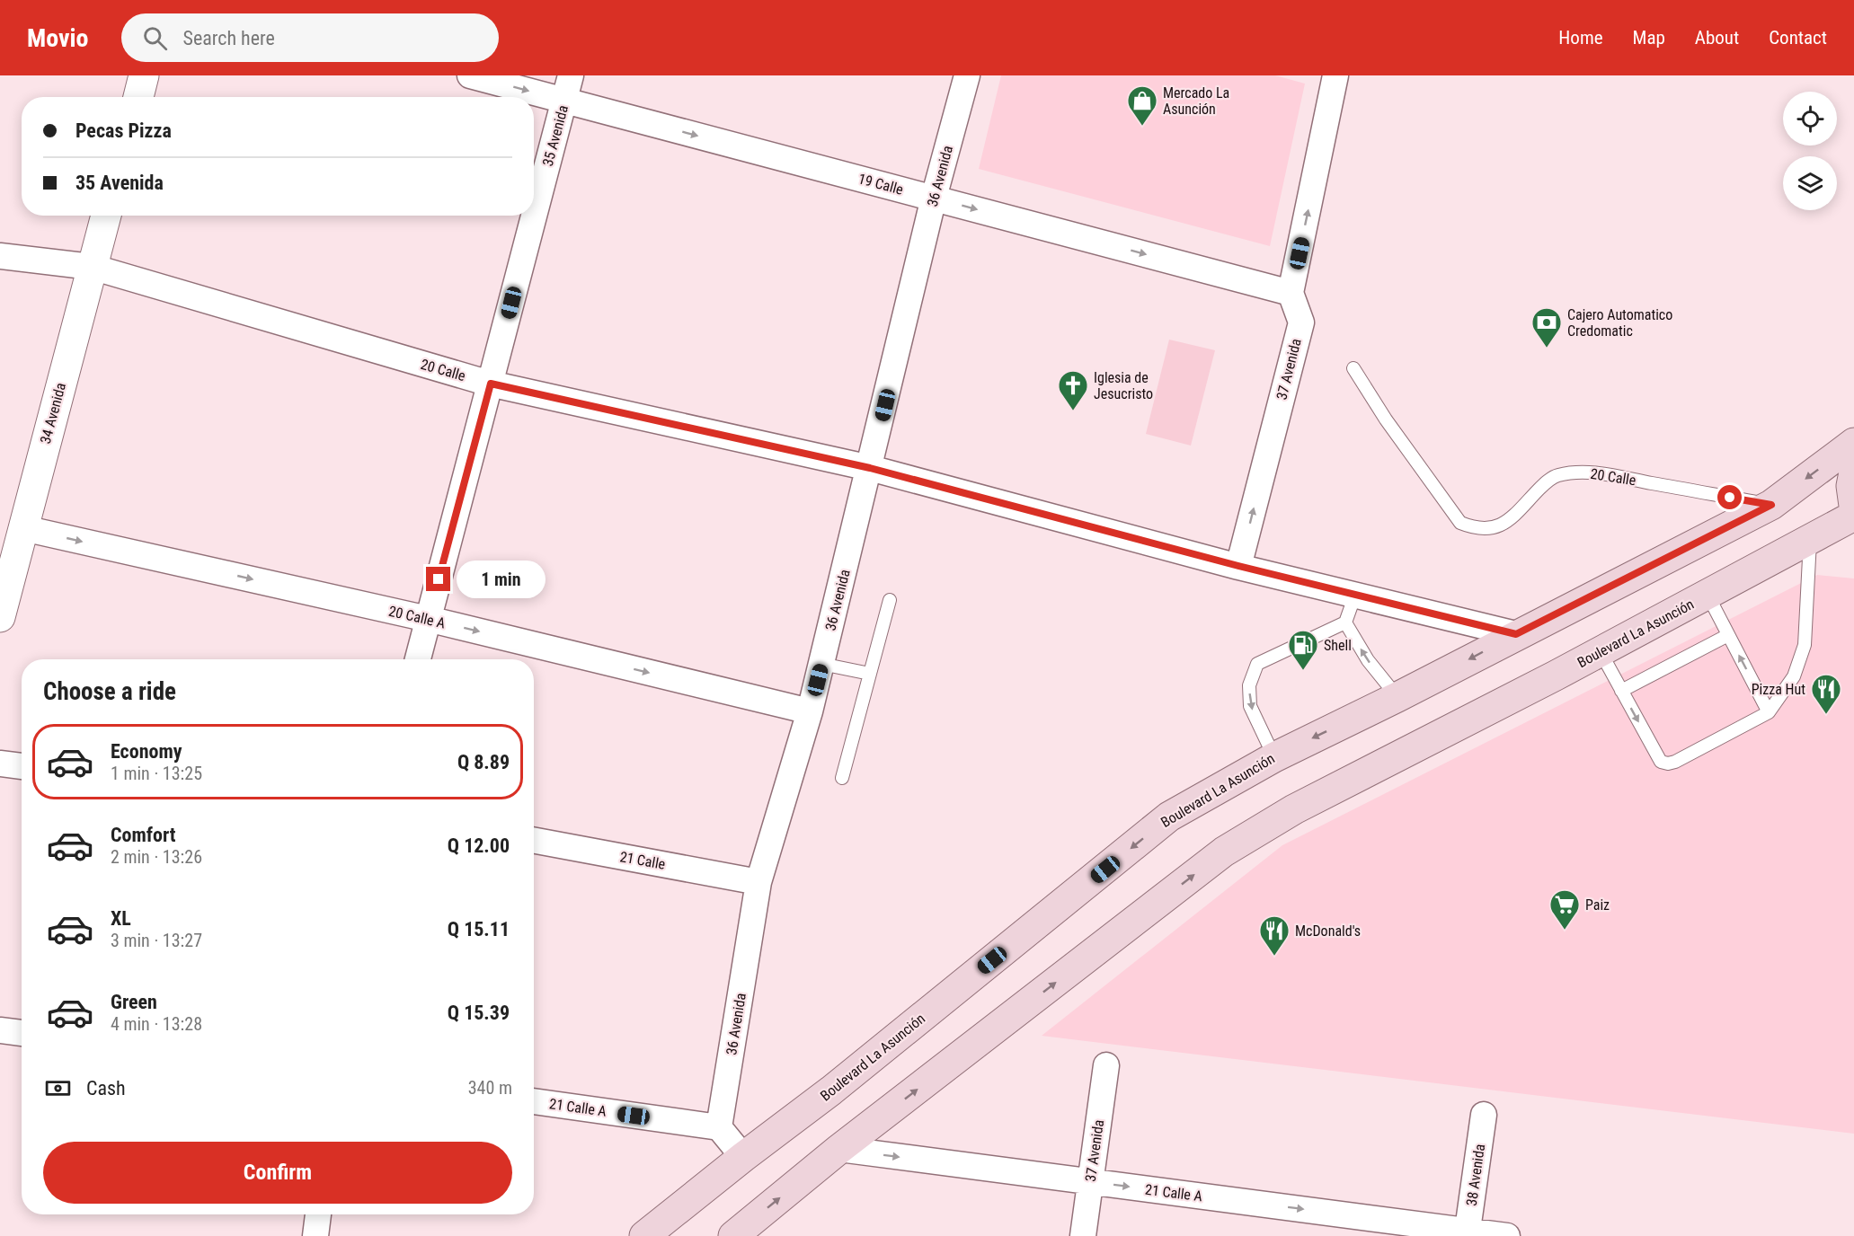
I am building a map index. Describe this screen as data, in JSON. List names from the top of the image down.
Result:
{
  "streets": {
    "main road": ["Boulevard La Asunción"],
    "street": [
      "35 Avenida",
      "36 Avenida",
      "19 Calle",
      "37 Avenida",
      "20 Calle",
      "34 Avenida",
      "20 Calle A",
      "21 Calle",
      "21 Calle A",
      "38 Avenida"
    ]
  },
  "crossings": [
    ["35 Avenida", "19 Calle"],
    ["35 Avenida", "20 Calle"],
    ["35 Avenida", "20 Calle A"],
    ["36 Avenida", "19 Calle"],
    ["36 Avenida", "20 Calle"],
    ["36 Avenida", "20 Calle A"],
    ["36 Avenida", "21 Calle"],
    ["36 Avenida", "21 Calle A"],
    ["19 Calle", "37 Avenida"],
    ["37 Avenida", "20 Calle"],
    ["37 Avenida", "21 Calle A"],
    ["20 Calle", "34 Avenida"],
    ["20 Calle", "Boulevard La Asunción"],
    ["34 Avenida", "20 Calle A"],
    ["Boulevard La Asunción", "21 Calle A"],
    ["21 Calle A", "38 Avenida"]
  ],
  "one_way": [
    "19 Calle",
    "37 Avenida",
    "20 Calle A",
    "21 Calle A"
  ],
  "places": {
    "shop": ["Mercado La Asunción"],
    "bank": ["Cajero Automatico Credomatic"],
    "church": ["Iglesia de Jesucristo"],
    "fuel station": ["Shell"],
    "restaurant": ["Pizza Hut", "McDonald's"],
    "supermarket": ["Paiz"]
  },
  "page": {
    "header": "Movio",
    "search": "Search here",
    "nav": [
      "Home",
      "Map",
      "About",
      "Contact"
    ],
    "banner": ["Pecas Pizza", "35 Avenida"],
    "bubble": "1 min",
    "heading": "Choose a ride",
    "list": [
      {
        "name": "Economy",
        "note": "1 min · 13:25",
        "value": "Q 8.89"
      },
      {
        "name": "Comfort",
        "note": "2 min · 13:26",
        "value": "Q 12.00"
      },
      {
        "name": "XL",
        "note": "3 min · 13:27",
        "value": "Q 15.11"
      },
      {
        "name": "Green",
        "note": "4 min · 13:28",
        "value": "Q 15.39"
      }
    ],
    "pay": ["Cash", "340 m"],
    "buttons": "Confirm"
  }
}
